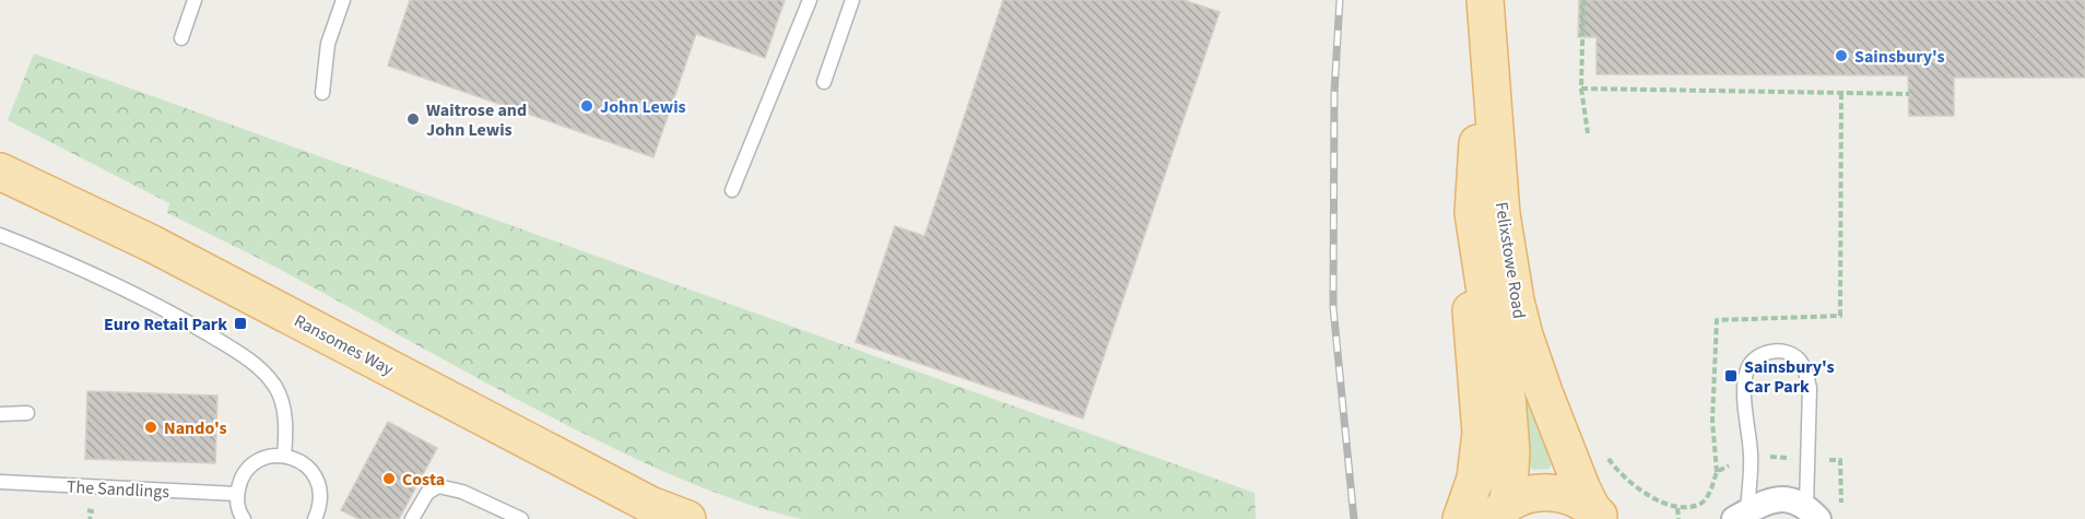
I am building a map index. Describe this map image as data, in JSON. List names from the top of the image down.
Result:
{
  "streets": {
    "main road": ["Felixstowe Road", "Ransomes Way"],
    "lane": ["The Sandlings"]
  },
  "places": {
    "other": [
      "Sainsbury's",
      "John Lewis",
      "Waitrose and John Lewis",
      "Nando's",
      "Costa"
    ],
    "transit": ["Euro Retail Park", "Sainsbury's Car Park"]
  }
}
